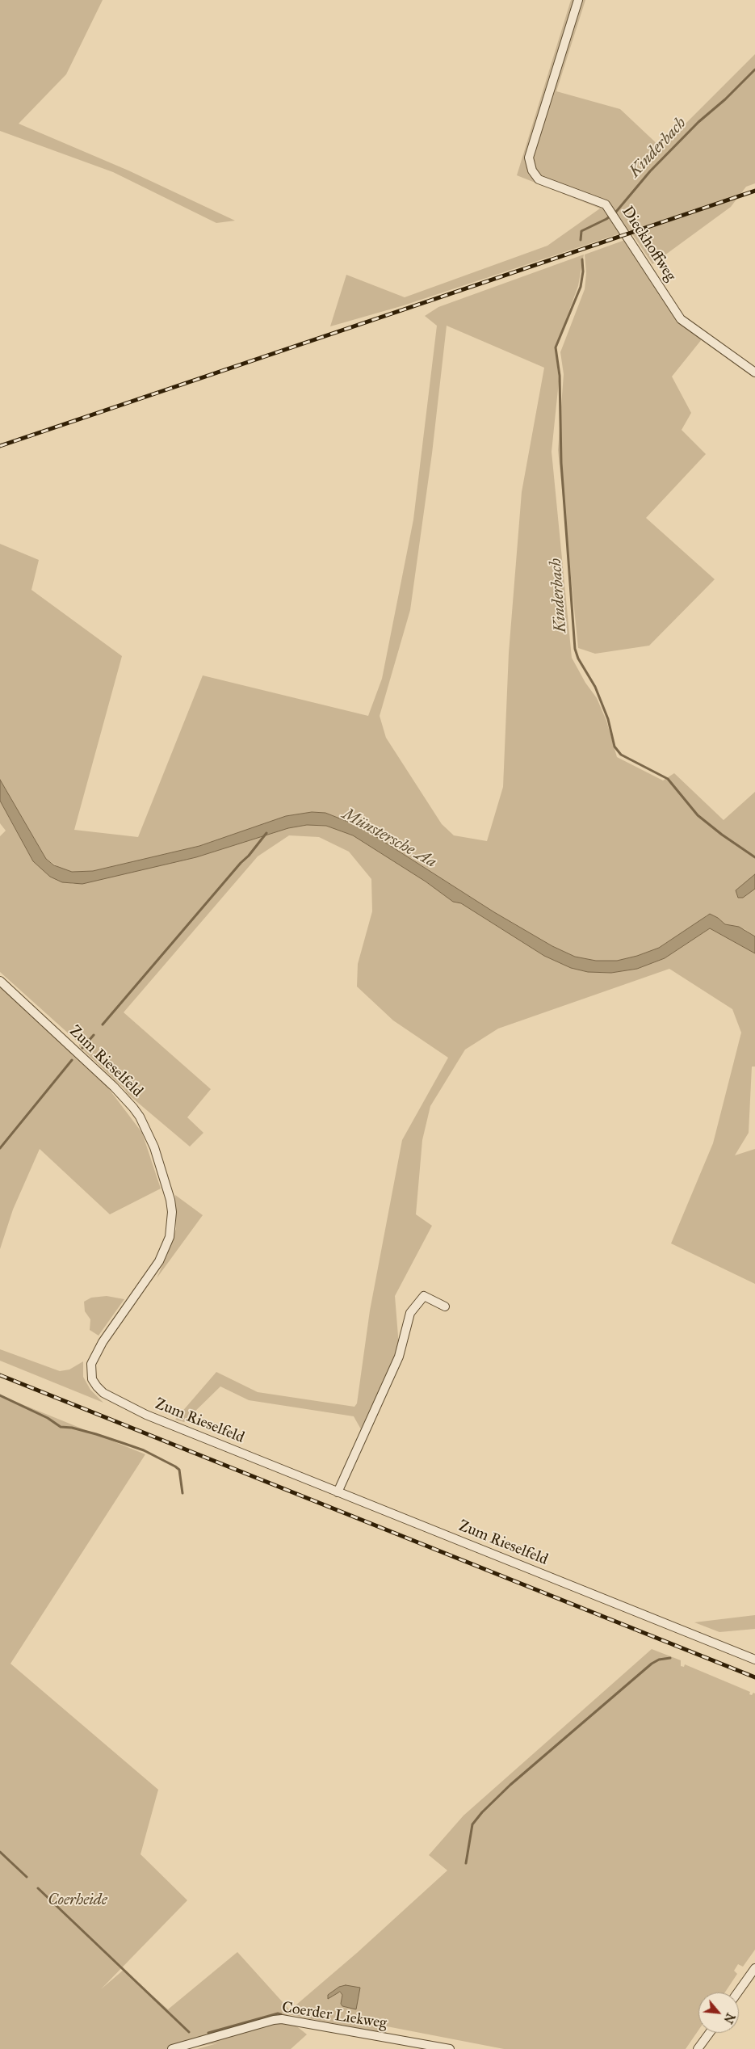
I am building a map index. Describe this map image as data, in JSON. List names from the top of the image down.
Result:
{
  "streets": {
    "street": ["Dieckhoffweg", "Zum Rieselfeld", "Coerder Liekweg"]
  },
  "water": ["Kinderbach", "Münstersche Aa"],
  "parks": ["Coerheide"],
  "north": "bottom right"
}
